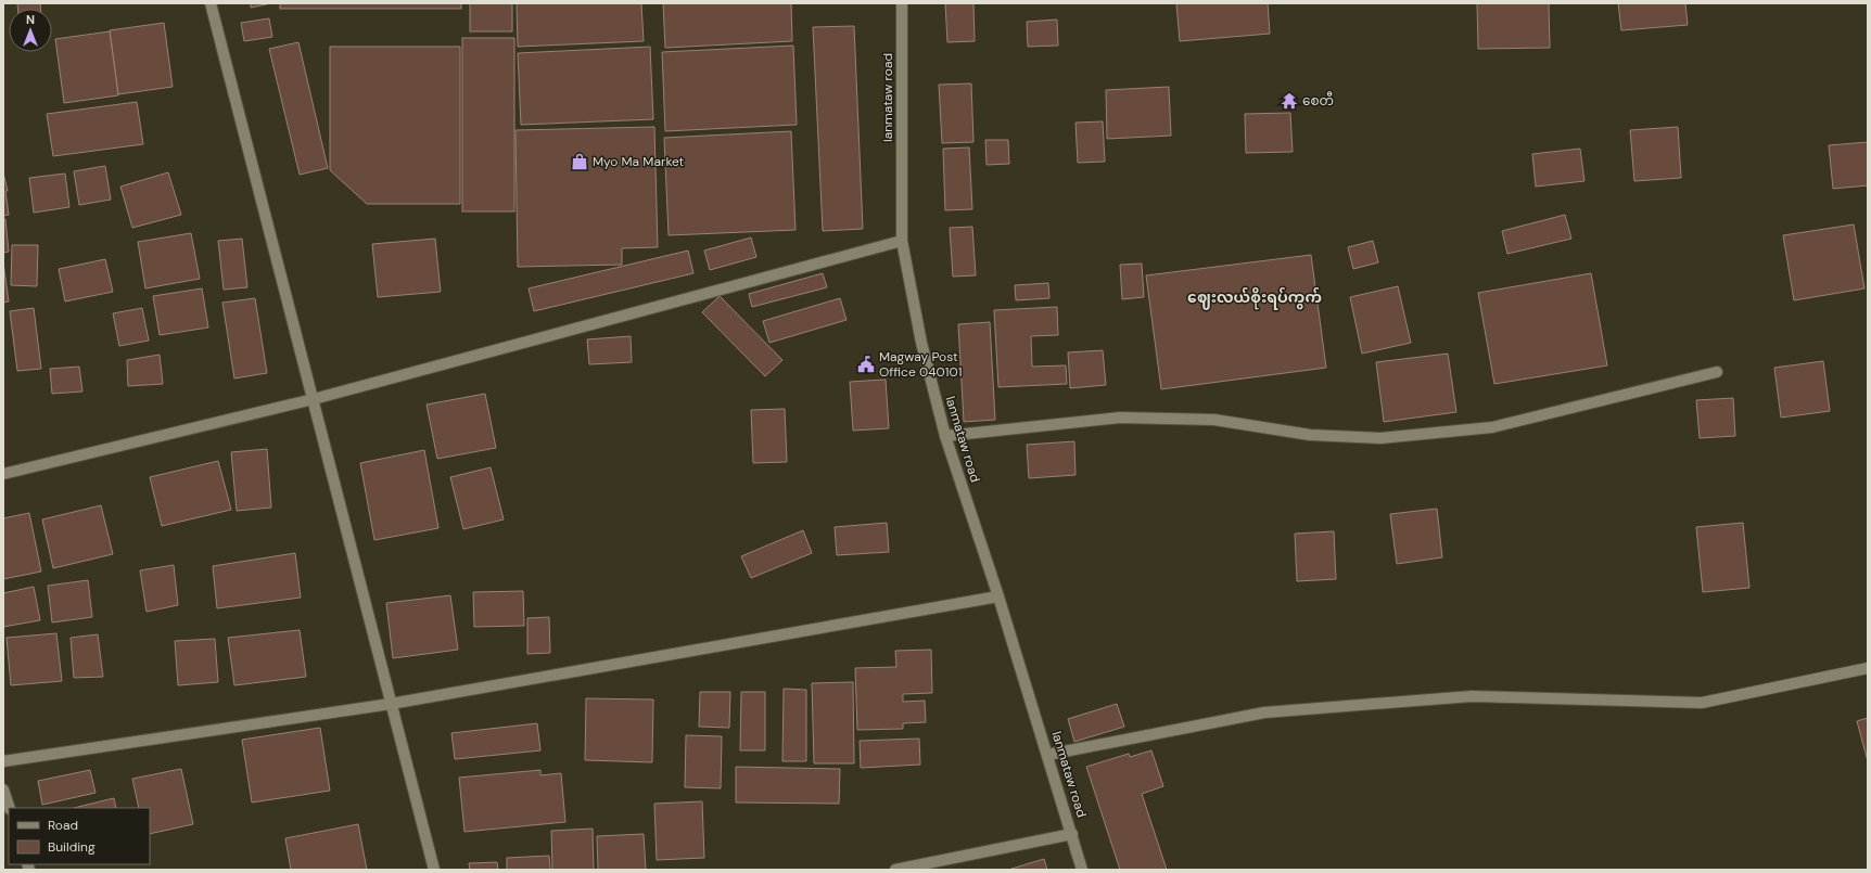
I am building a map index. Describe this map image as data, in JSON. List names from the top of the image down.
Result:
{
  "streets": {
    "street": ["lanmataw road"]
  },
  "districts": ["ဈေးလယ်စိုးရပ်ကွက်"],
  "places": {
    "temple": ["စေတီ"],
    "shop": ["Myo Ma Market"],
    "public building": ["Magway Post Office 040101"]
  },
  "legend": ["Road", "Building"],
  "north": "top"
}
